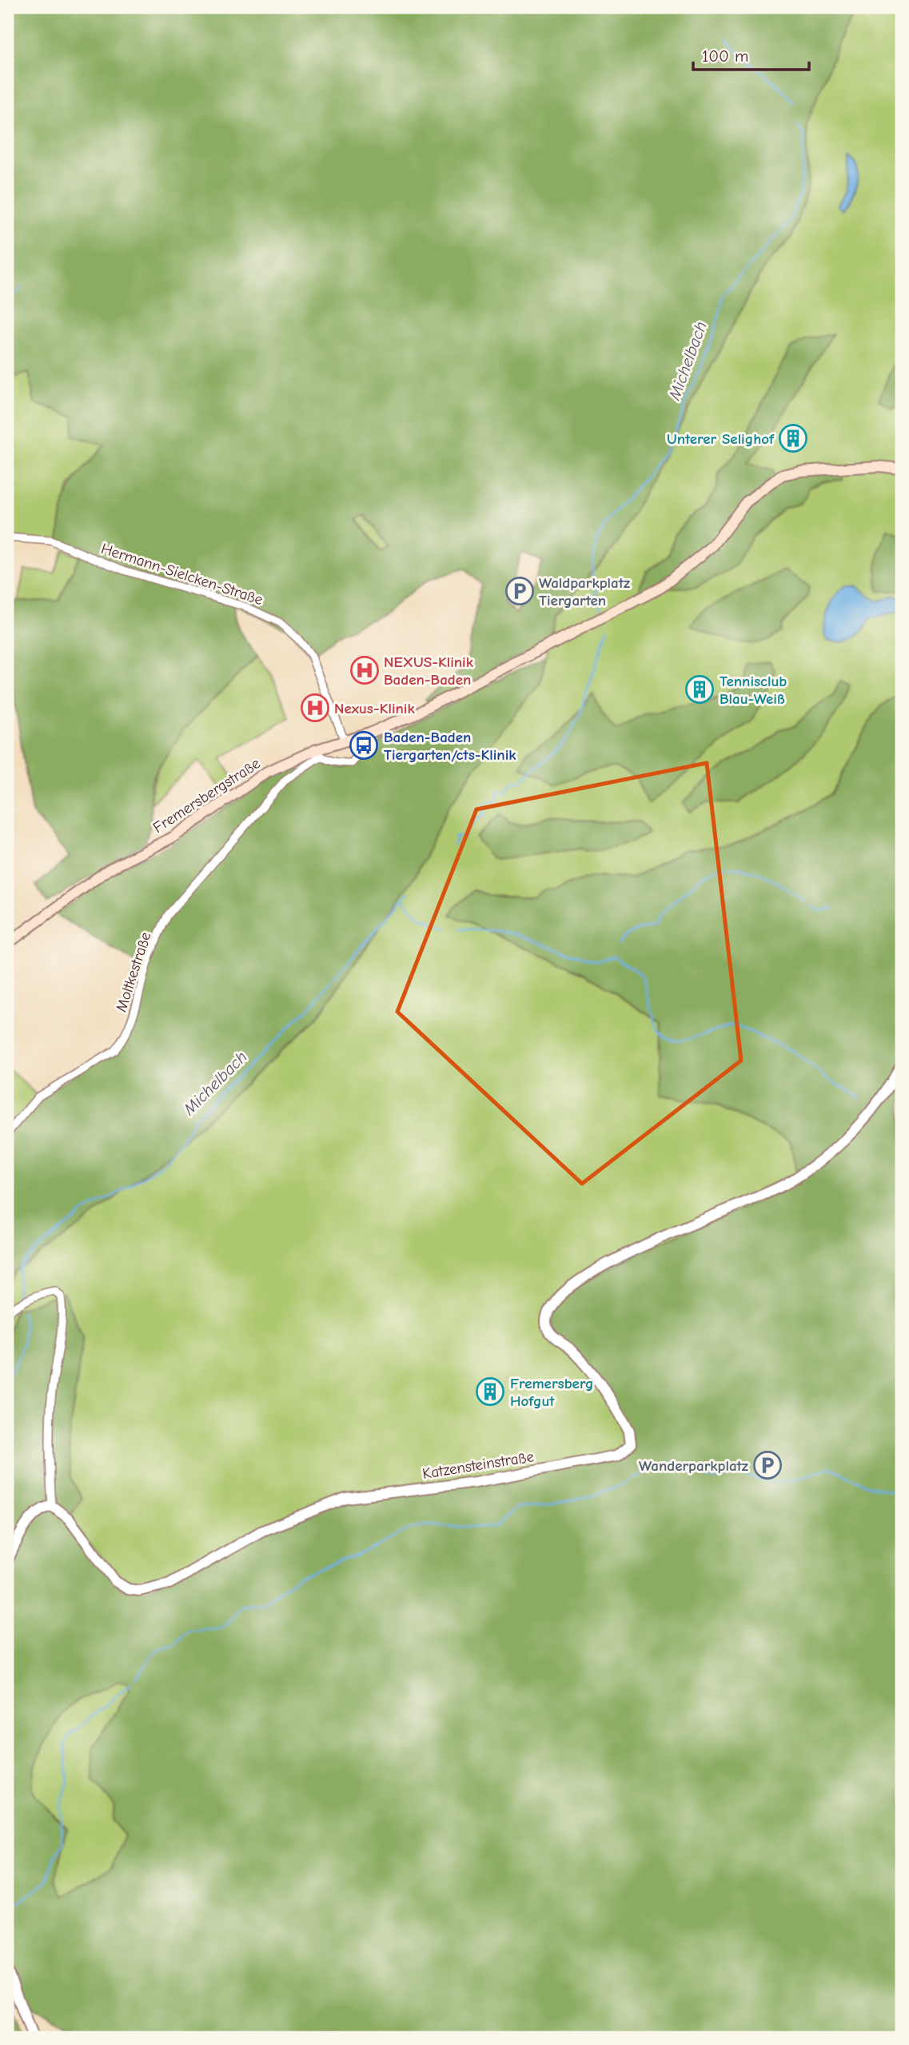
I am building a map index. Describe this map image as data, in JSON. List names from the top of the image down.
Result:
{
  "streets": {
    "main road": ["Fremersbergstraße"],
    "street": ["Hermann-Sielcken-Straße", "Moltkestraße", "Katzensteinstraße"]
  },
  "crossings": [
    ["Hermann-Sielcken-Straße", "Fremersbergstraße"],
    ["Fremersbergstraße", "Moltkestraße"]
  ],
  "water": ["Michelbach"],
  "places": {
    "building": ["Unterer Selighof", "Tennisclub Blau-Weiß", "Fremersberg Hofgut"],
    "parking": ["Waldparkplatz Tiergarten", "Wanderparkplatz"],
    "hospital": ["NEXUS-Klinik Baden-Baden", "Nexus-Klinik"],
    "bus stop": ["Baden-Baden Tiergarten/cts-Klinik"]
  },
  "scale_bar": "100 m"
}
